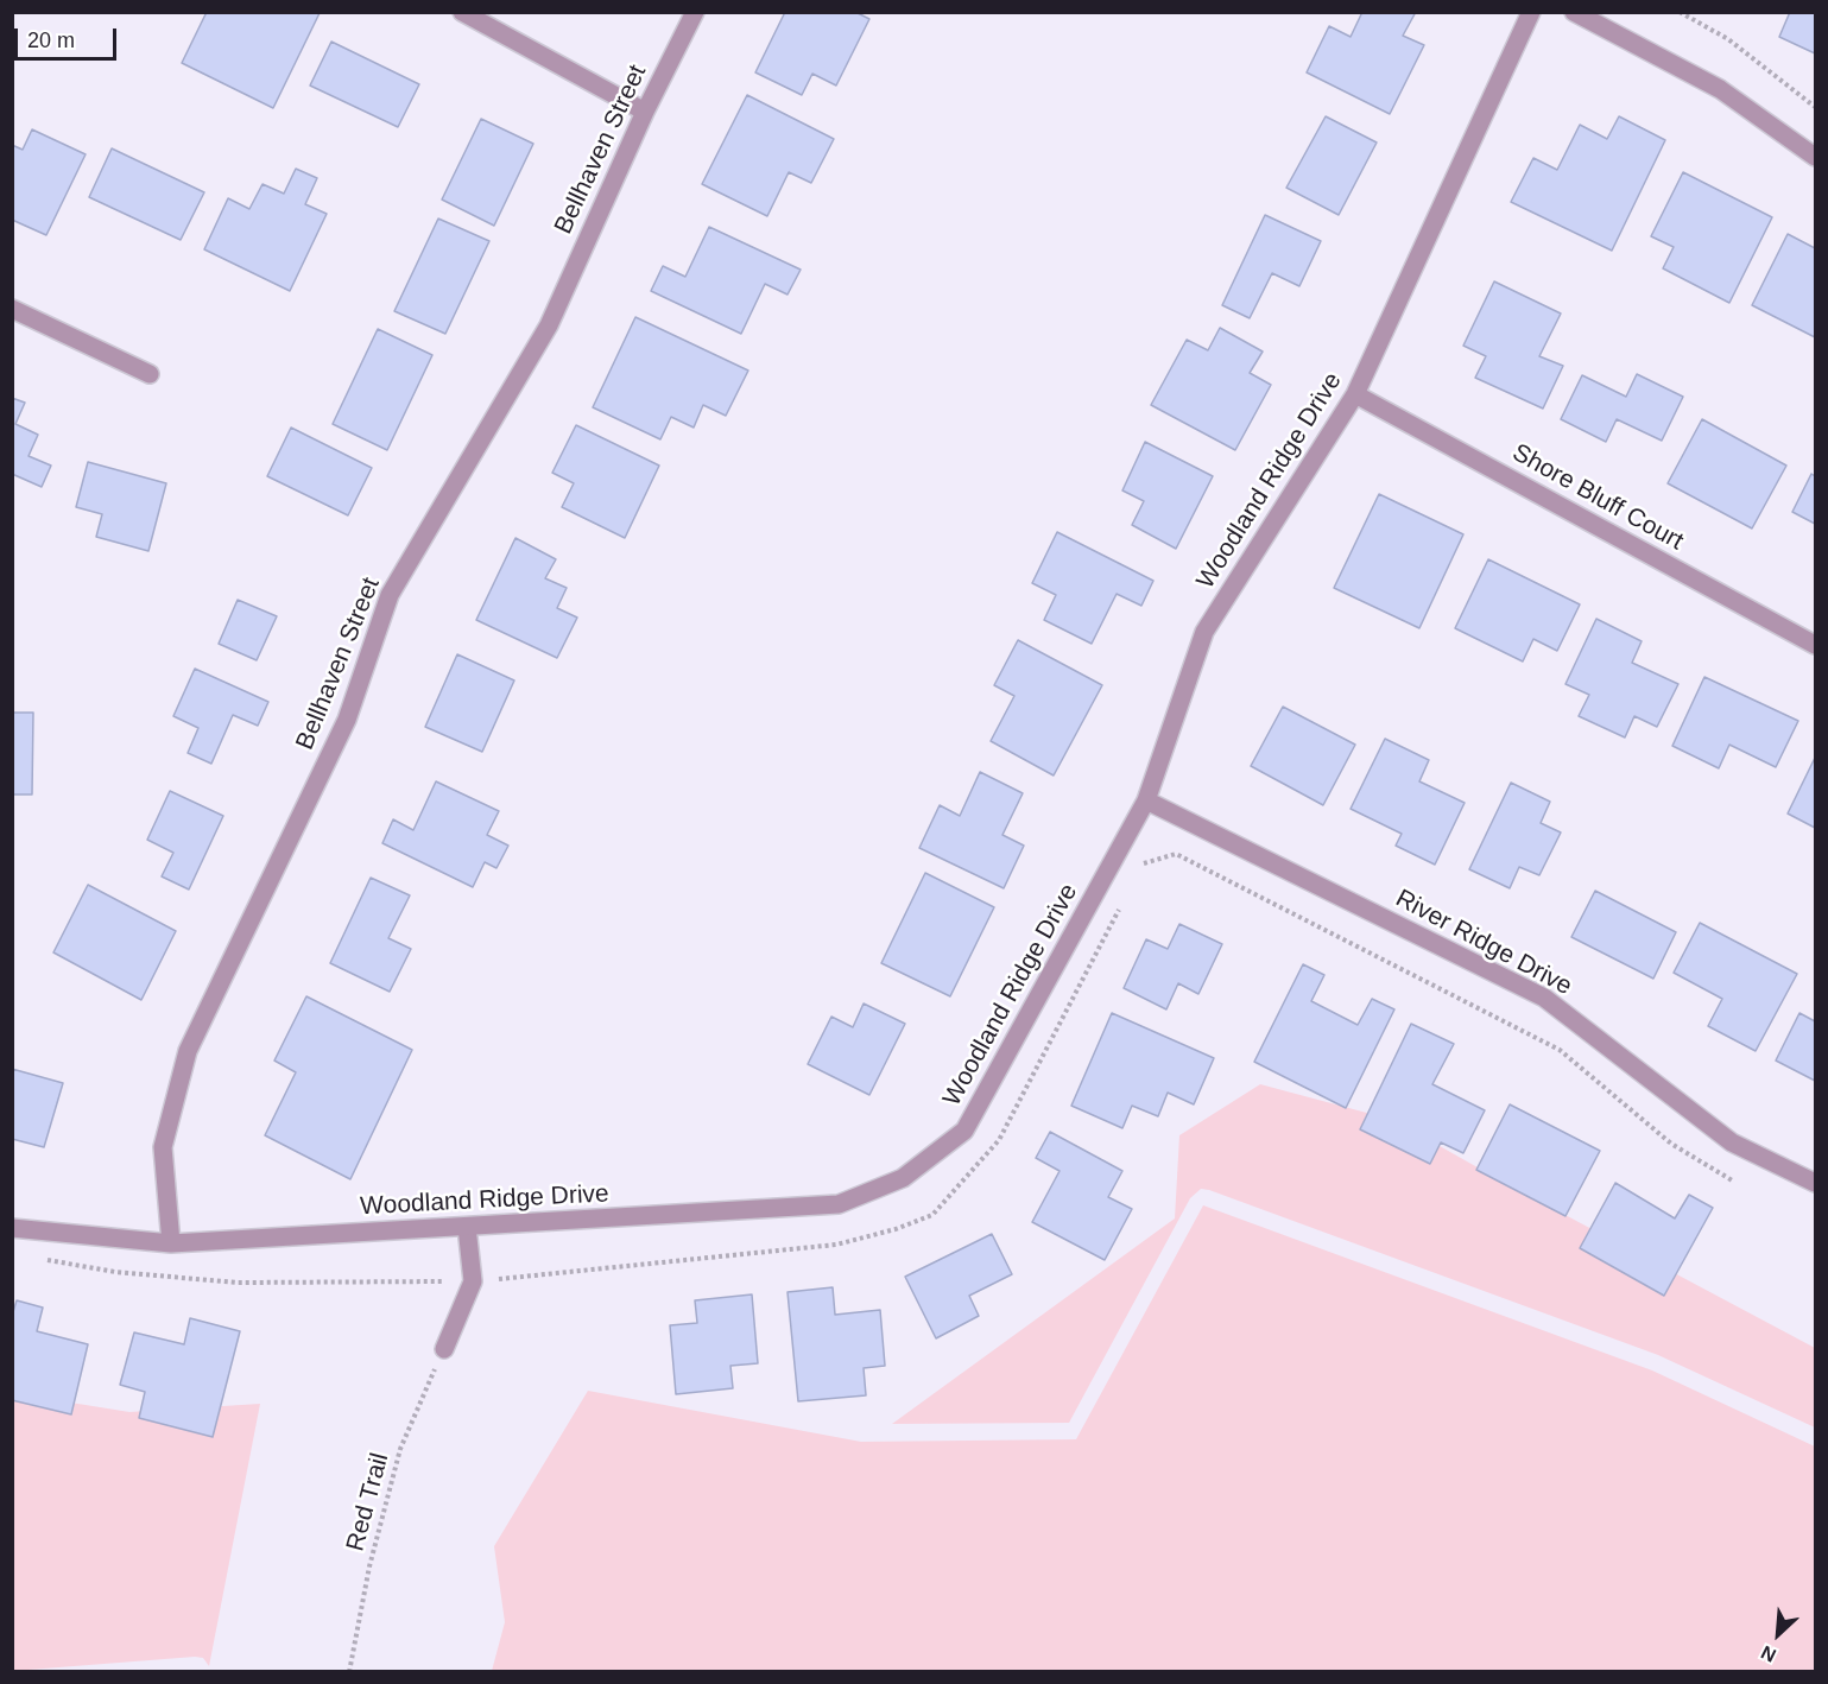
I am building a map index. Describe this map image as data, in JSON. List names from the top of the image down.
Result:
{
  "streets": {
    "street": [
      "Bellhaven Street",
      "Woodland Ridge Drive",
      "Shore Bluff Court",
      "River Ridge Drive"
    ],
    "path": ["Red Trail"]
  },
  "crossings": [
    ["Bellhaven Street", "Woodland Ridge Drive"],
    ["Woodland Ridge Drive", "Shore Bluff Court"],
    ["Woodland Ridge Drive", "River Ridge Drive"]
  ],
  "scale_bar": "20 m",
  "north": "bottom left"
}
